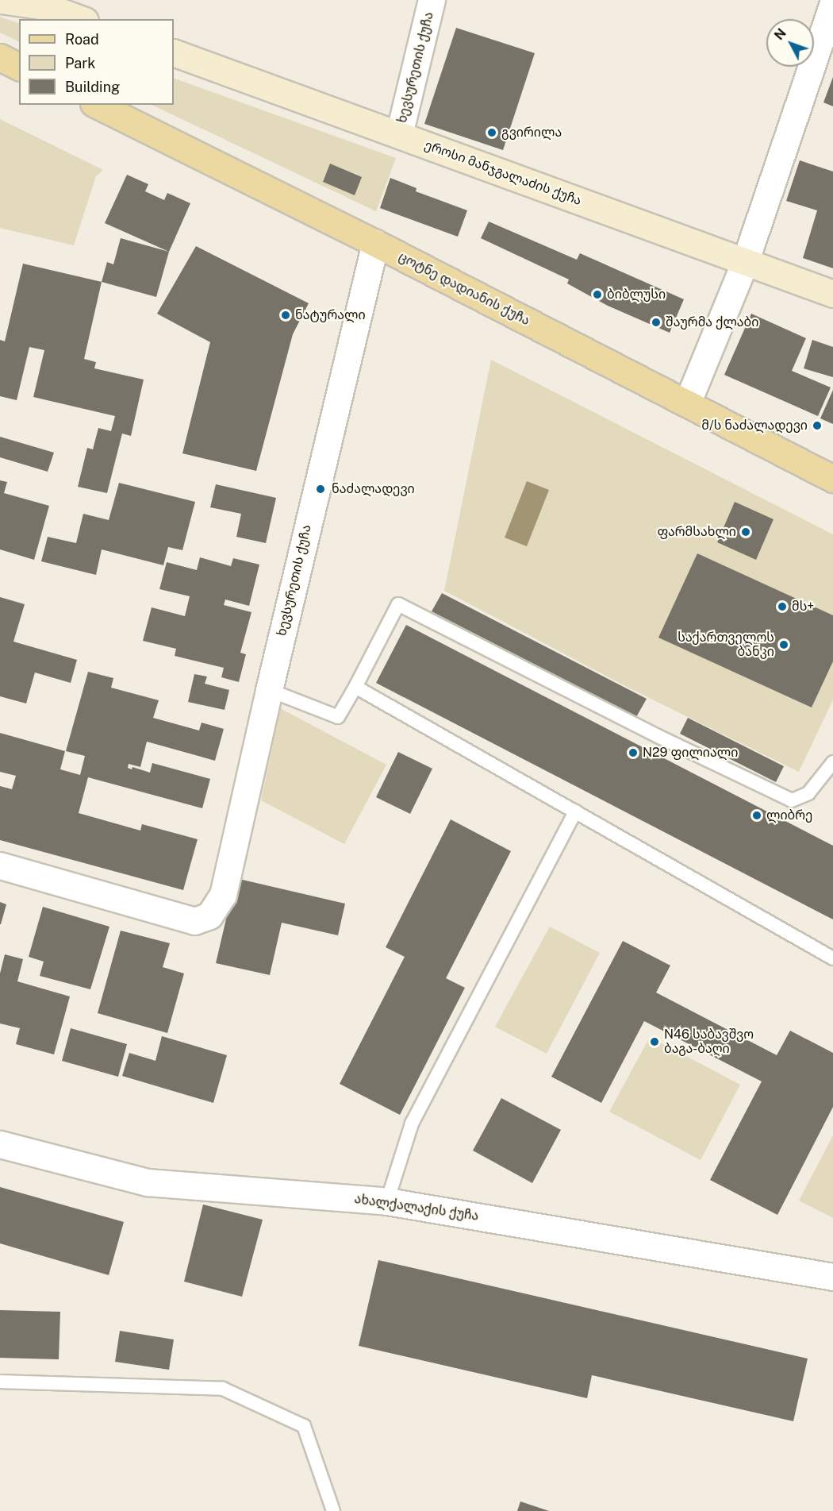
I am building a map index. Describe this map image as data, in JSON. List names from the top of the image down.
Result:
{
  "streets": {
    "main road": ["ცოტნე დადიანის ქუჩა"],
    "street": ["ხევსურეთის ქუჩა", "ეროსი მანჯგალაძის ქუჩა", "ახალქალაქის ქუჩა"]
  },
  "crossings": [
    ["ხევსურეთის ქუჩა", "ეროსი მანჯგალაძის ქუჩა"],
    ["ხევსურეთის ქუჩა", "ცოტნე დადიანის ქუჩა"]
  ],
  "places": [
    "გვირილა",
    "ბიბლუსი",
    "ნატურალი",
    "შაურმა ქლაბი",
    "მ/ს ნაძალადევი",
    "ნაძალადევი",
    "ფარმსახლი",
    "მს+",
    "საქართველოს ბანკი",
    "N29 ფილიალი",
    "ლიბრე",
    "N46 საბავშვო ბაგა-ბაღი"
  ],
  "legend": ["Road", "Park", "Building"],
  "north": "top left"
}
